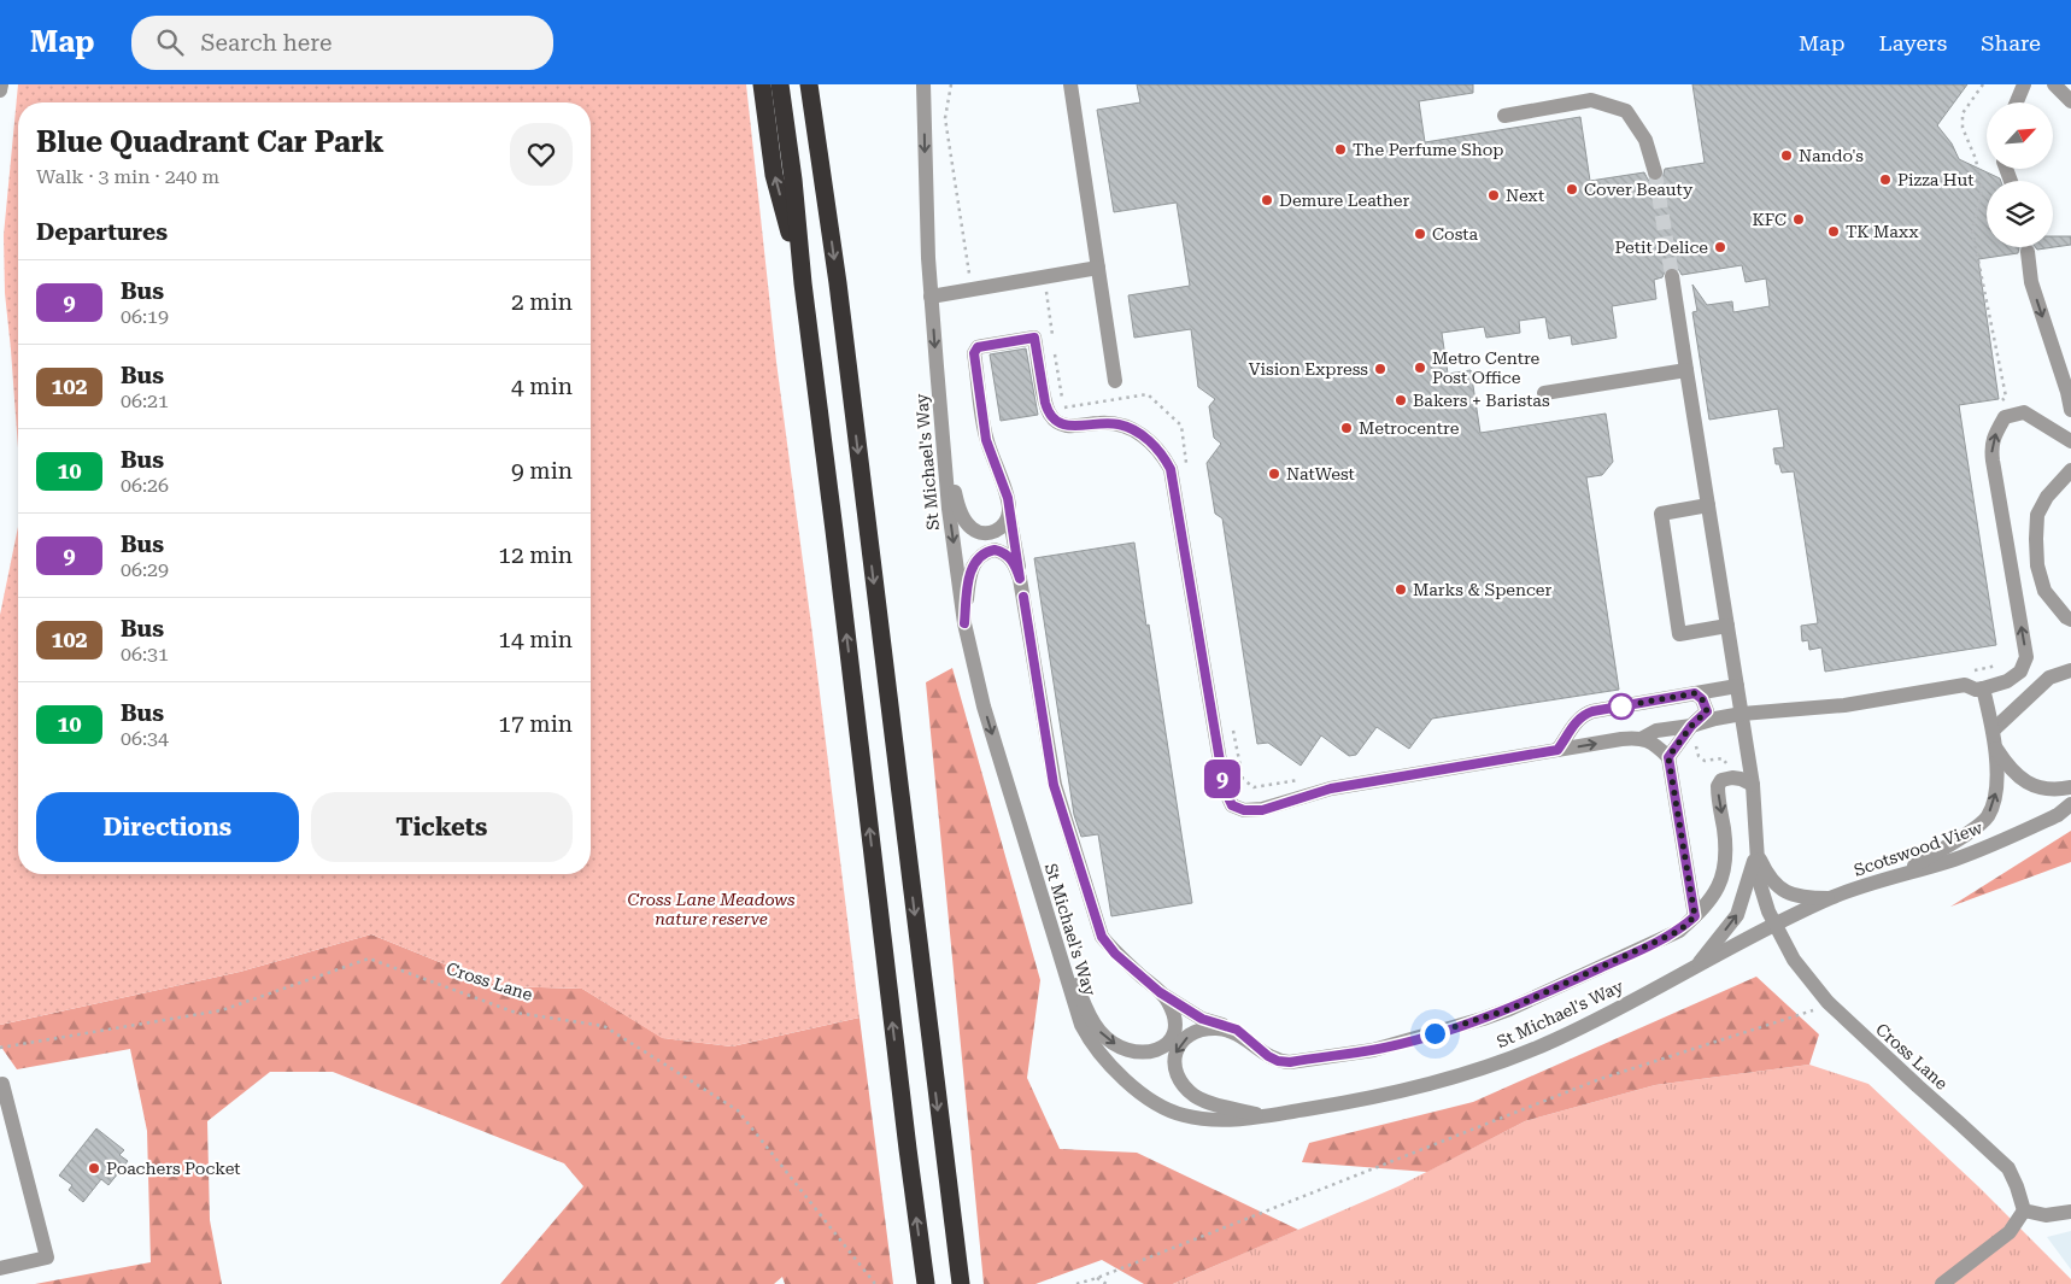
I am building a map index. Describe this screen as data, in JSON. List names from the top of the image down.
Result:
{
  "streets": {
    "street": ["St Michael's Way", "Scotswood View", "Cross Lane"]
  },
  "crossings": [
    ["St Michael's Way", "Scotswood View"],
    ["St Michael's Way", "Cross Lane"],
    ["Scotswood View", "Cross Lane"]
  ],
  "parks": ["Cross Lane Meadows nature reserve"],
  "places": [
    "The Perfume Shop",
    "Nando's",
    "Pizza Hut",
    "Cover Beauty",
    "Next",
    "Demure Leather",
    "KFC",
    "TK Maxx",
    "Costa",
    "Petit Delice",
    "Metro Centre Post Office",
    "Vision Express",
    "Bakers + Baristas",
    "Metrocentre",
    "NatWest",
    "Marks & Spencer",
    "Poachers Pocket"
  ],
  "lines": ["bus line 9"],
  "north": "top right",
  "page": {
    "header": "Map",
    "search": "Search here",
    "nav": ["Map", "Layers", "Share"],
    "on_map": "9",
    "heading": [
      ["Blue Quadrant Car Park", "Walk · 3 min · 240 m"],
      "Departures"
    ],
    "list": [
      {
        "mark": "9",
        "name": "Bus",
        "note": "06:19",
        "value": "2 min"
      },
      {
        "mark": "102",
        "name": "Bus",
        "note": "06:21",
        "value": "4 min"
      },
      {
        "mark": "10",
        "name": "Bus",
        "note": "06:26",
        "value": "9 min"
      },
      {
        "mark": "9",
        "name": "Bus",
        "note": "06:29",
        "value": "12 min"
      },
      {
        "mark": "102",
        "name": "Bus",
        "note": "06:31",
        "value": "14 min"
      },
      {
        "mark": "10",
        "name": "Bus",
        "note": "06:34",
        "value": "17 min"
      }
    ],
    "buttons": ["Directions", "Tickets"]
  }
}
